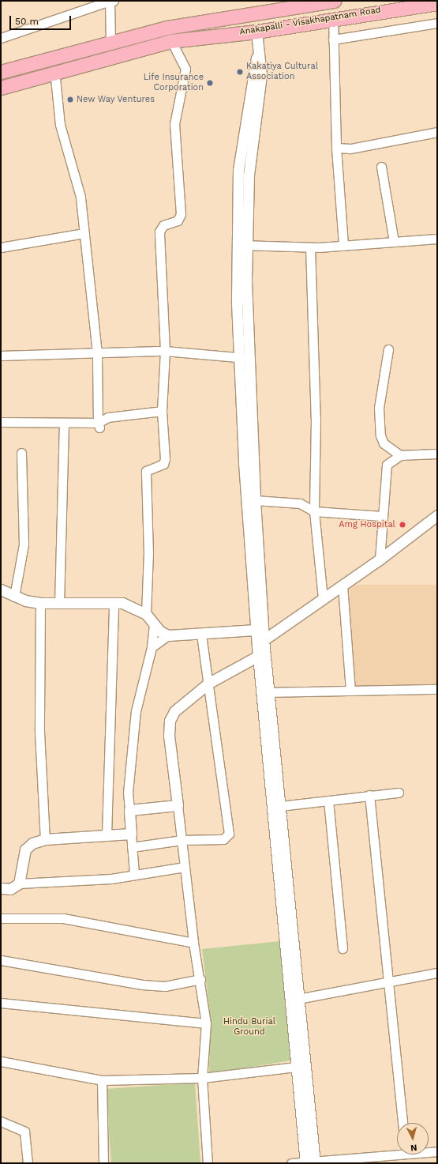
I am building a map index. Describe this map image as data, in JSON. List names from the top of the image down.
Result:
{
  "streets": {
    "main road": ["Anakapalli - Visakhapatnam Road"]
  },
  "parks": ["Hindu Burial Ground"],
  "places": [
    "Kakatiya Cultural Association",
    "Life Insurance Corporation",
    "New Way Ventures",
    "Amg Hospital"
  ],
  "scale_bar": "50 m",
  "north": "bottom"
}
